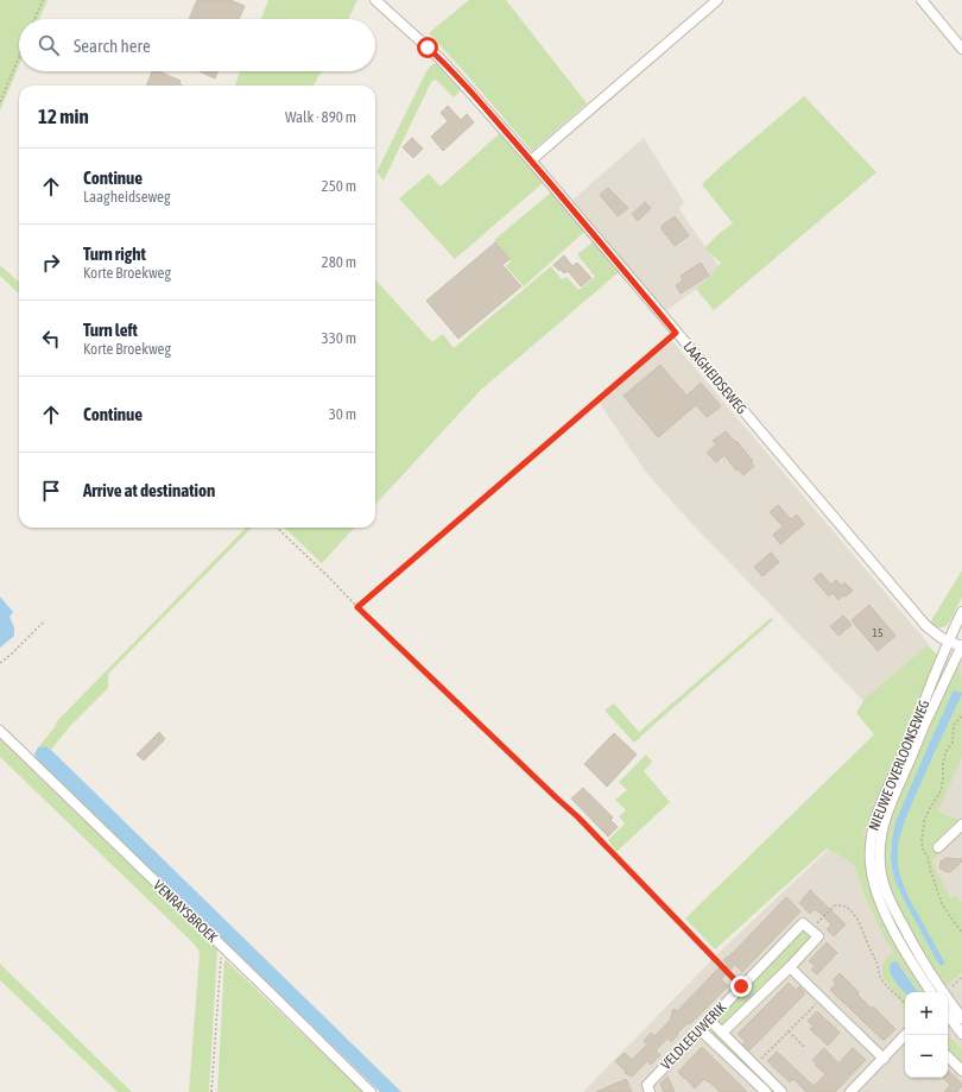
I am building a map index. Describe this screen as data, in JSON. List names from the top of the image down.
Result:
{
  "streets": {
    "street": [
      "LAAGHEIDSEWEG",
      "NIEUWE OVERLOONSEWEG",
      "VENRAYSBROEK",
      "VELDLEEUWERIK"
    ]
  },
  "crossings": [
    ["LAAGHEIDSEWEG", "NIEUWE OVERLOONSEWEG"]
  ],
  "house_numbers": ["15"],
  "page": {
    "search": "Search here",
    "heading": ["12 min", "Walk · 890 m"],
    "list": [
      ["Continue", "Laagheidseweg", "250 m"],
      ["Turn right", "Korte Broekweg", "280 m"],
      ["Turn left", "Korte Broekweg", "330 m"],
      ["Continue", "30 m"],
      "Arrive at destination"
    ],
    "map_buttons": ["+", "−"]
  }
}
